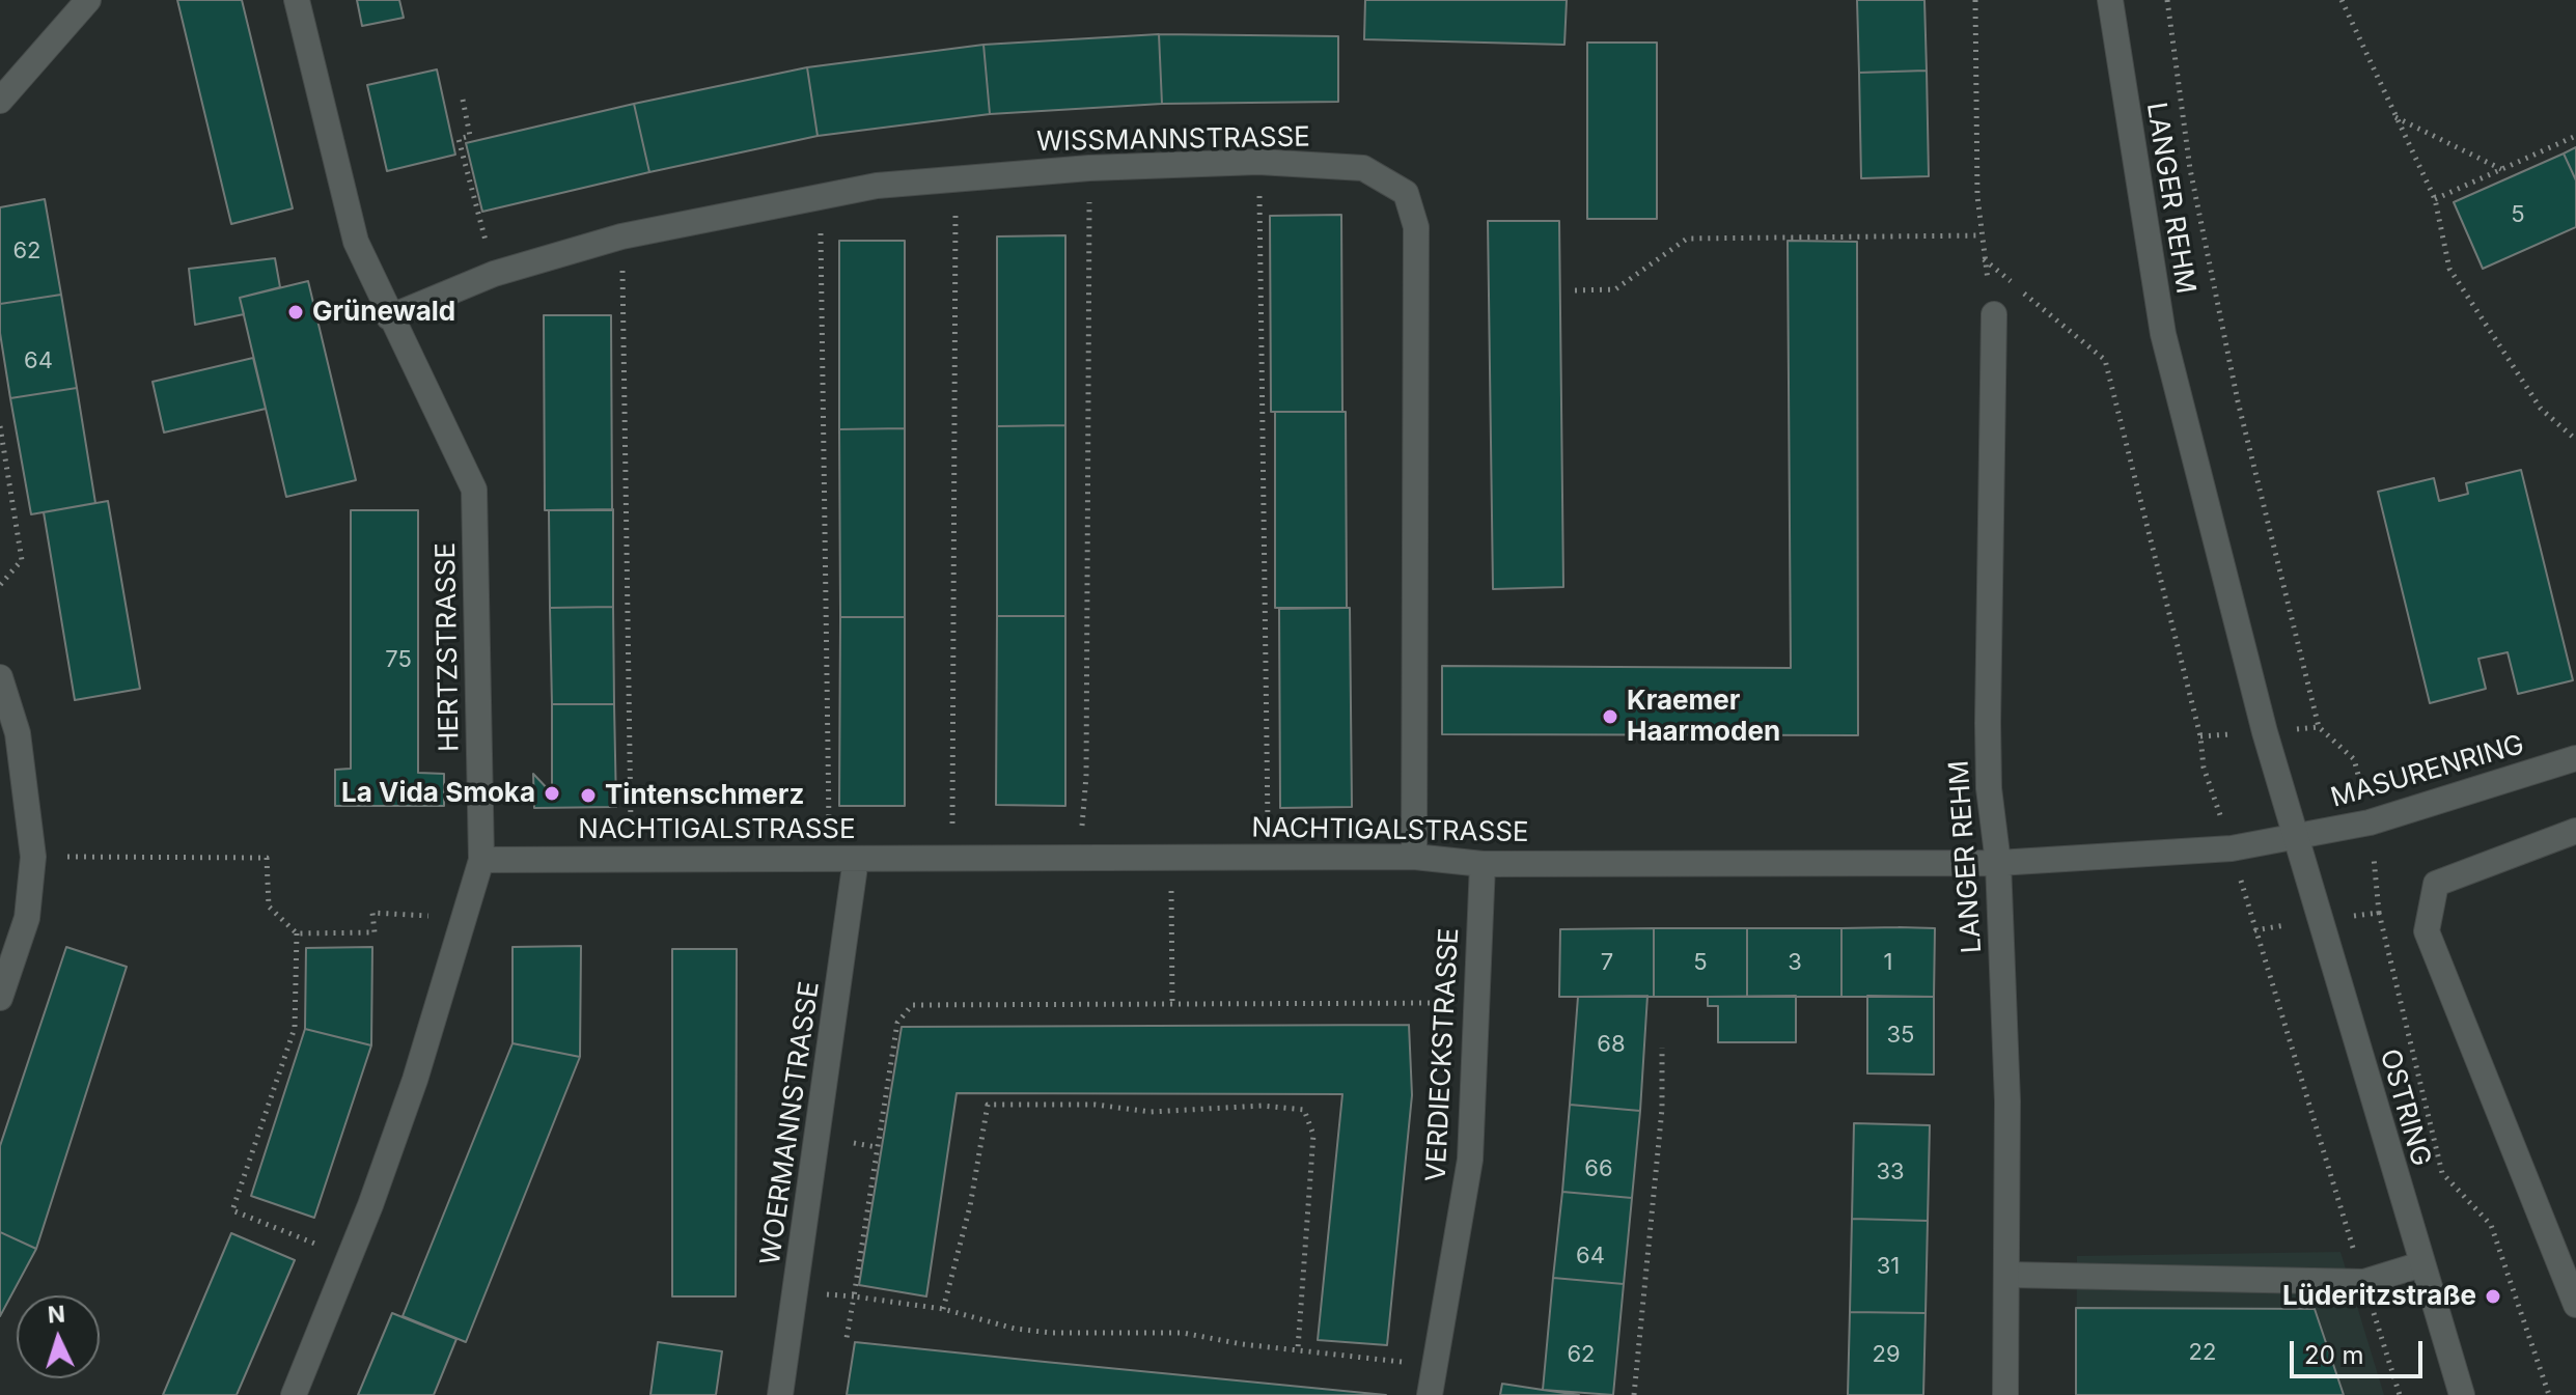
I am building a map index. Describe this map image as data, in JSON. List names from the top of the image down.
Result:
{
  "streets": {
    "street": [
      "WISSMANNSTRASSE",
      "LANGER REHM",
      "HERTZSTRASSE",
      "MASURENRING",
      "NACHTIGALSTRASSE",
      "VERDIECKSTRASSE",
      "OSTRING",
      "WOERMANNSTRASSE"
    ]
  },
  "crossings": [
    ["WISSMANNSTRASSE", "HERTZSTRASSE"],
    ["WISSMANNSTRASSE", "NACHTIGALSTRASSE"],
    ["LANGER REHM", "MASURENRING"],
    ["LANGER REHM", "NACHTIGALSTRASSE"],
    ["LANGER REHM", "OSTRING"],
    ["HERTZSTRASSE", "NACHTIGALSTRASSE"],
    ["MASURENRING", "NACHTIGALSTRASSE"],
    ["MASURENRING", "OSTRING"],
    ["NACHTIGALSTRASSE", "VERDIECKSTRASSE"],
    ["NACHTIGALSTRASSE", "OSTRING"],
    ["NACHTIGALSTRASSE", "WOERMANNSTRASSE"]
  ],
  "places": [
    "Grünewald",
    "Kraemer Haarmoden",
    "La Vida Smoka",
    "Tintenschmerz",
    "Lüderitzstraße"
  ],
  "house_numbers": [
    "5",
    "62",
    "64",
    "75",
    "7",
    "5",
    "3",
    "1",
    "35",
    "68",
    "66",
    "33",
    "64",
    "31",
    "22",
    "62",
    "29"
  ],
  "scale_bar": "20 m",
  "north": "top"
}
